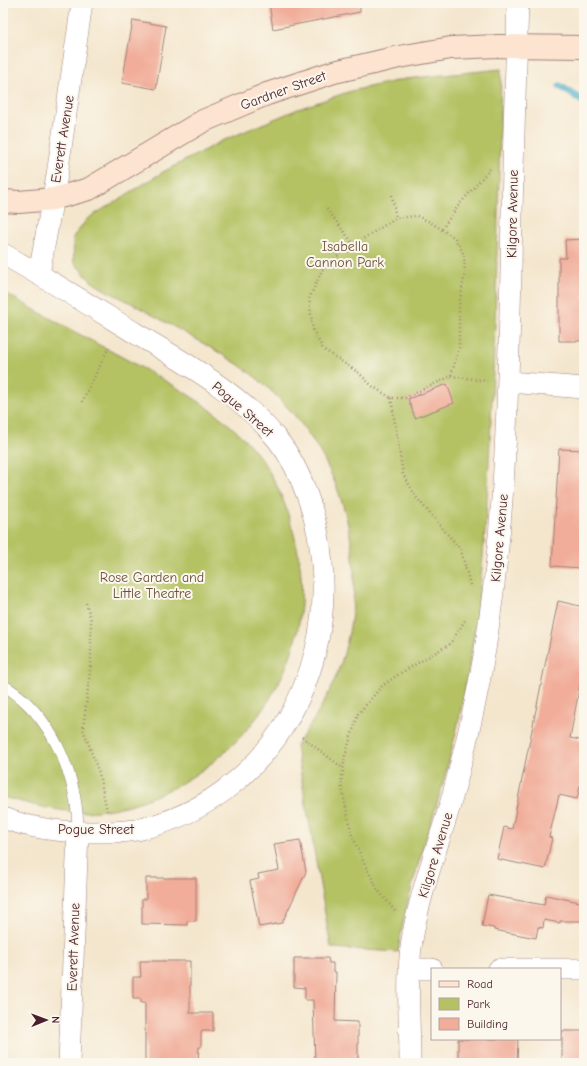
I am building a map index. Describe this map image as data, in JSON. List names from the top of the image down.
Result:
{
  "streets": {
    "street": [
      "Gardner Street",
      "Everett Avenue",
      "Kilgore Avenue",
      "Pogue Street"
    ]
  },
  "crossings": [
    ["Gardner Street", "Everett Avenue"],
    ["Gardner Street", "Kilgore Avenue"],
    ["Everett Avenue", "Pogue Street"]
  ],
  "parks": ["Isabella Cannon Park", "Rose Garden and Little Theatre"],
  "legend": ["Road", "Park", "Building"],
  "north": "right"
}
